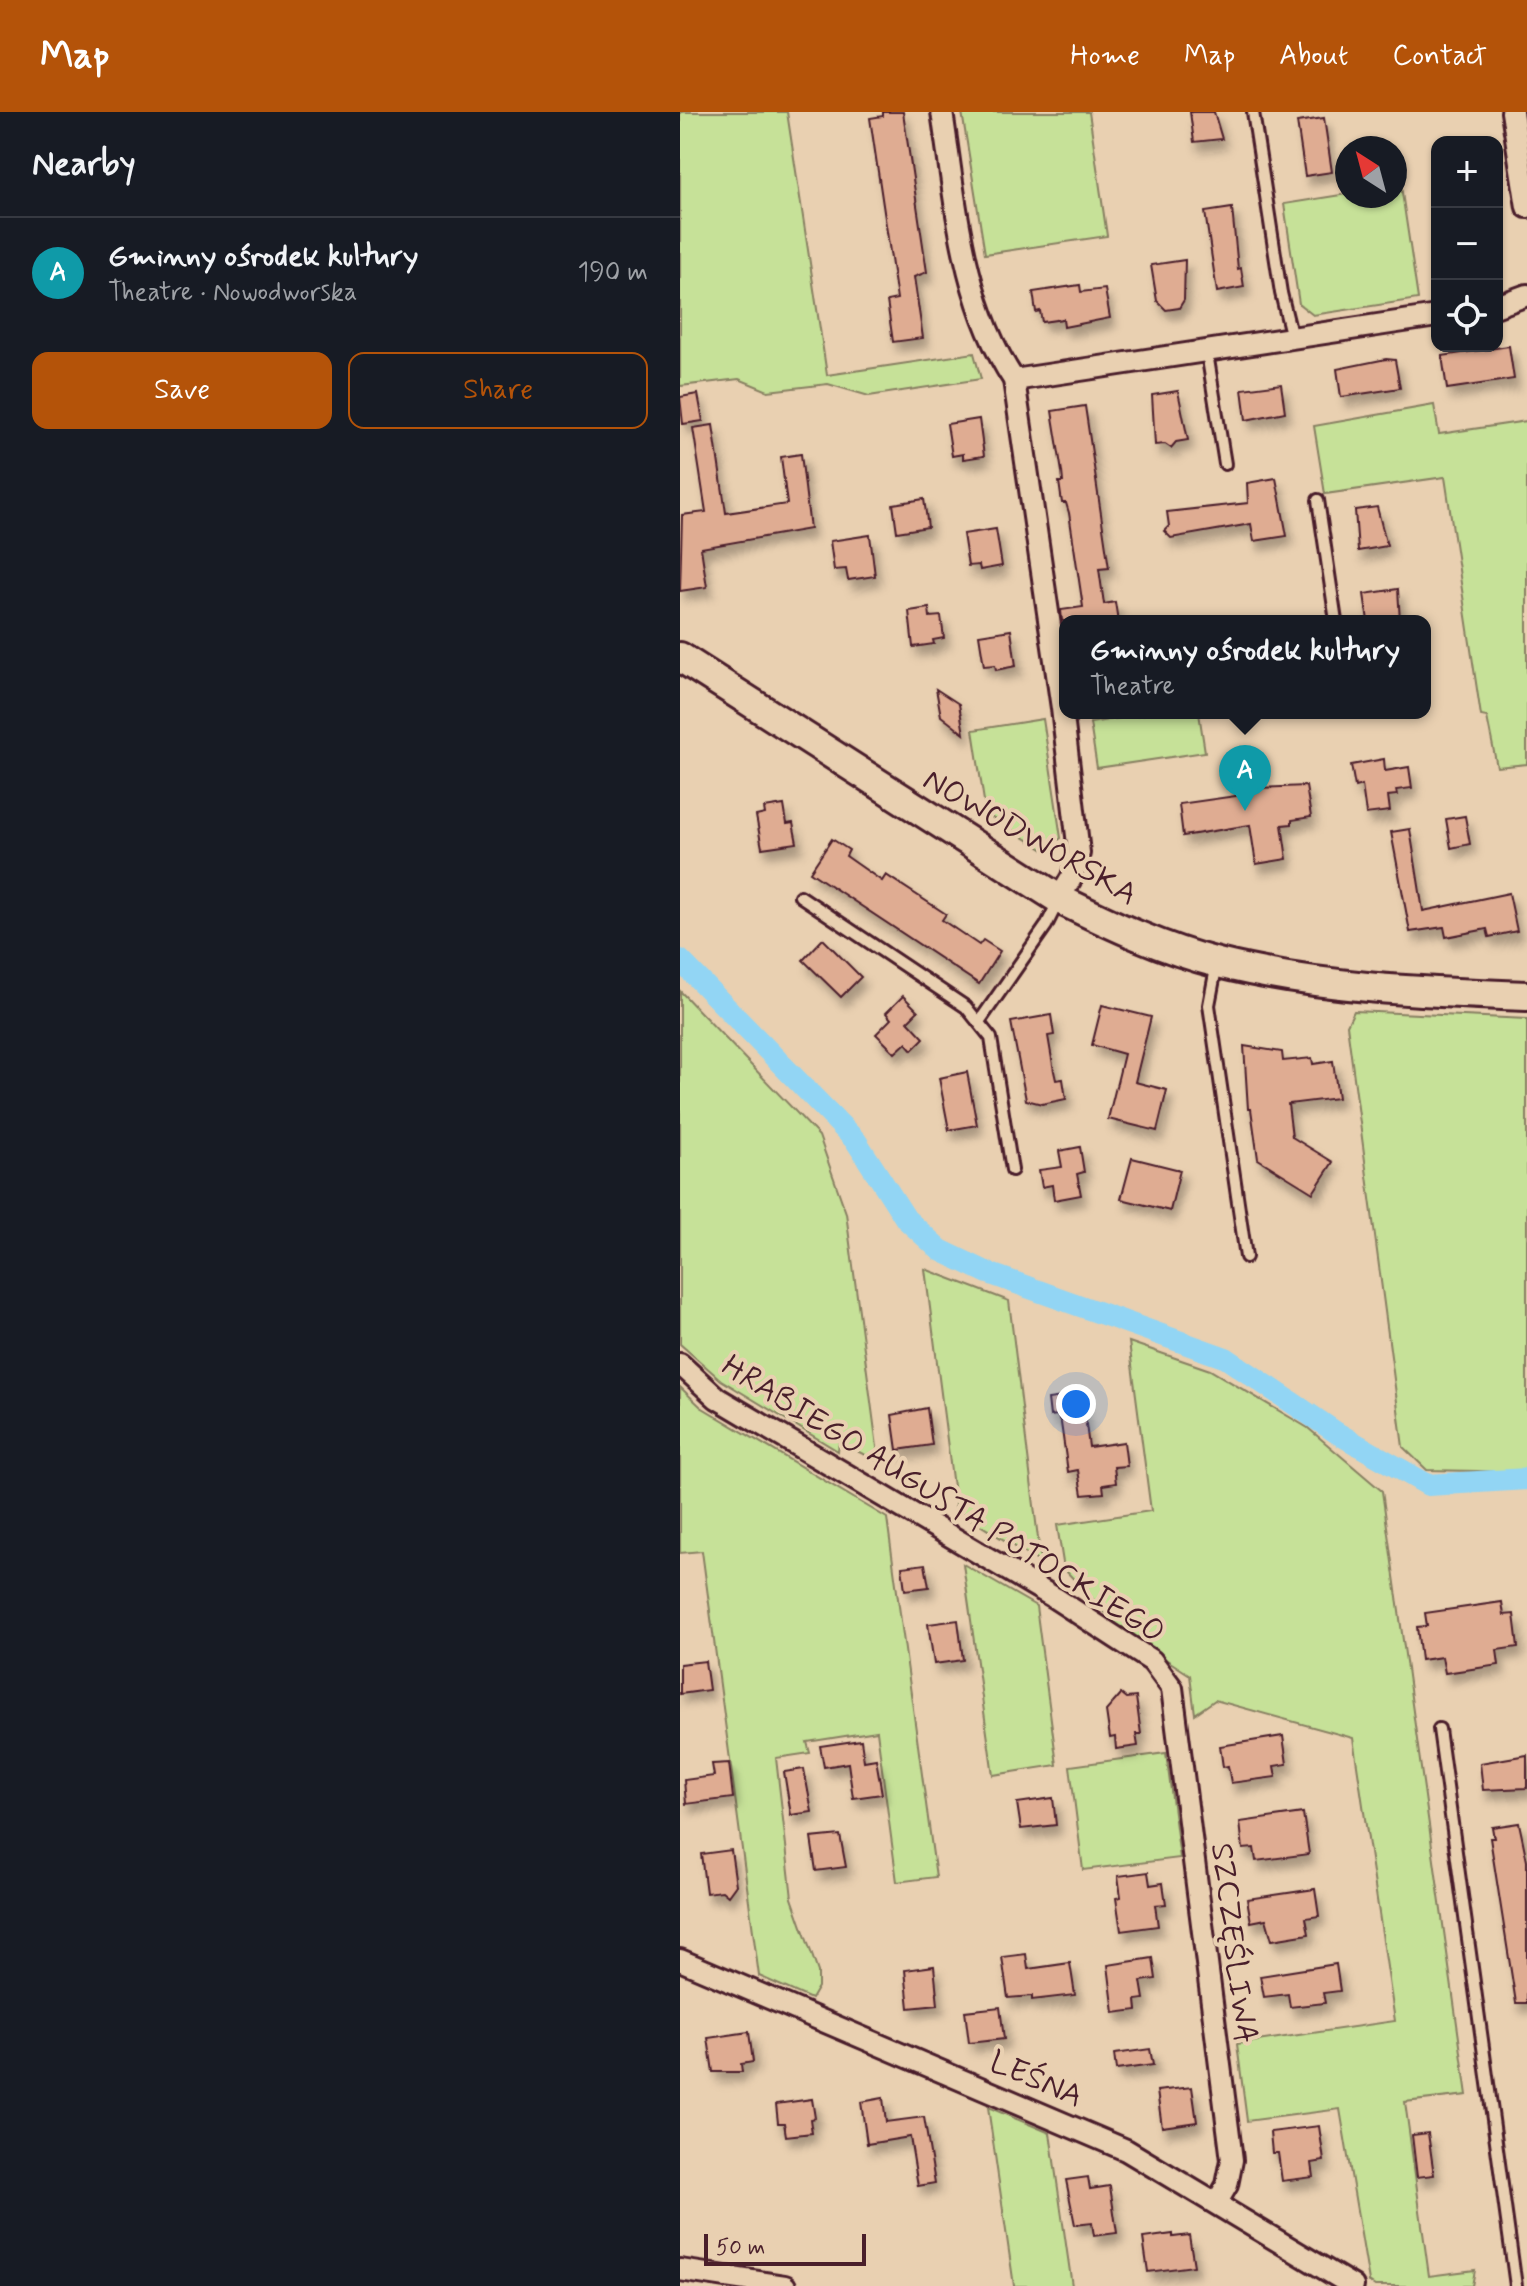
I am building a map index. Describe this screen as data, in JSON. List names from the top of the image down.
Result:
{
  "streets": {
    "main road": ["NOWODWORSKA"],
    "street": ["HRABIEGO AUGUSTA POTOCKIEGO", "SZCZĘŚLIWA", "LEŚNA"]
  },
  "crossings": [
    ["HRABIEGO AUGUSTA POTOCKIEGO", "SZCZĘŚLIWA"],
    ["SZCZĘŚLIWA", "LEŚNA"]
  ],
  "scale_bar": "50 m",
  "north": "top left",
  "page": {
    "header": "Map",
    "nav": [
      "Home",
      "Map",
      "About",
      "Contact"
    ],
    "heading": "Nearby",
    "map_buttons": ["+", "−"],
    "list": [
      {
        "mark": "A",
        "name": "Gminny ośrodek kultury",
        "note": "Theatre · Nowodworska",
        "value": "190 m"
      }
    ],
    "buttons": ["Save", "Share"],
    "popup": ["Gminny ośrodek kultury", "Theatre"],
    "pins": "A",
    "scale": "50 m"
  }
}
